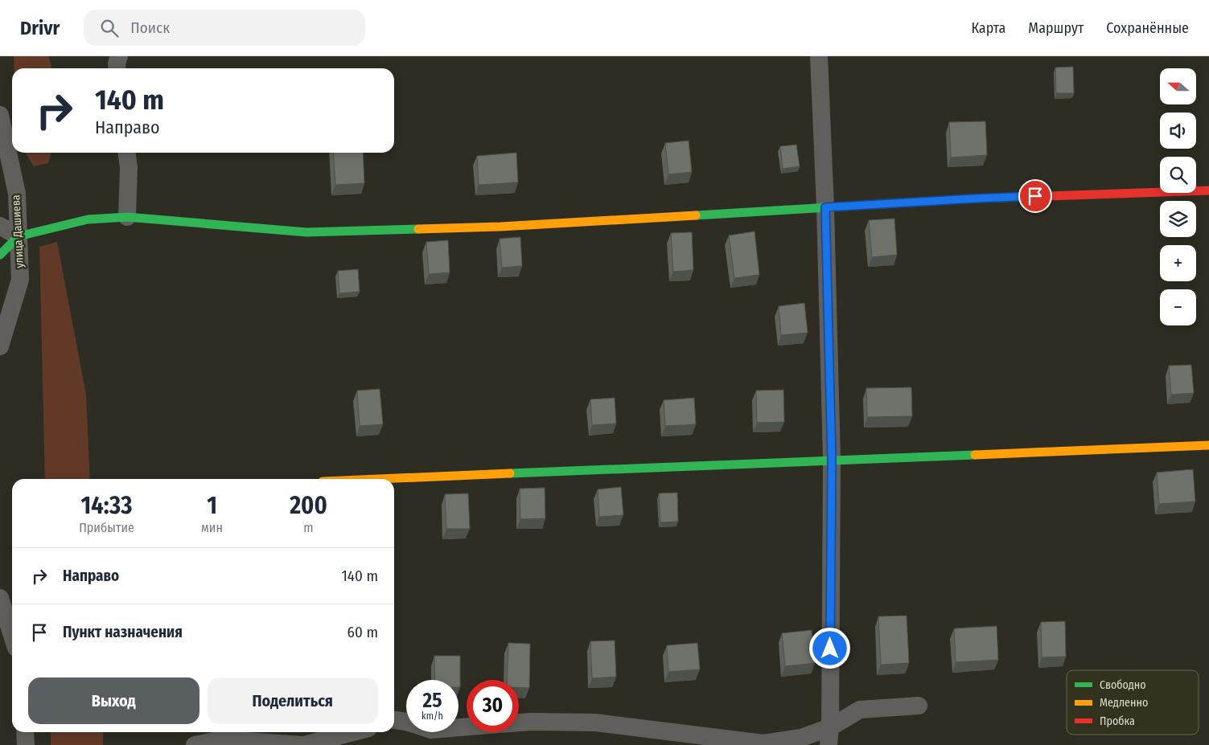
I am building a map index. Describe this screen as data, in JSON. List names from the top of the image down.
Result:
{
  "streets": {
    "street": ["улица Дашиева"]
  },
  "legend": ["Свободно", "Медленно", "Пробка"],
  "north": "left",
  "page": {
    "header": "Drivr",
    "search": "Поиск",
    "nav": ["Карта", "Маршрут", "Сохранённые"],
    "map_buttons": ["+", "−"],
    "turn": ["140 m", "Направо"],
    "eta": [
      "14:33",
      "Прибытие",
      "1",
      "мин",
      "200",
      "m"
    ],
    "list": [
      {
        "name": "Направо",
        "value": "140 m"
      },
      {
        "name": "Пункт назначения",
        "value": "60 m"
      }
    ],
    "buttons": ["Выход", "Поделиться"],
    "speed": "25 km/h",
    "limit": "30"
  }
}
